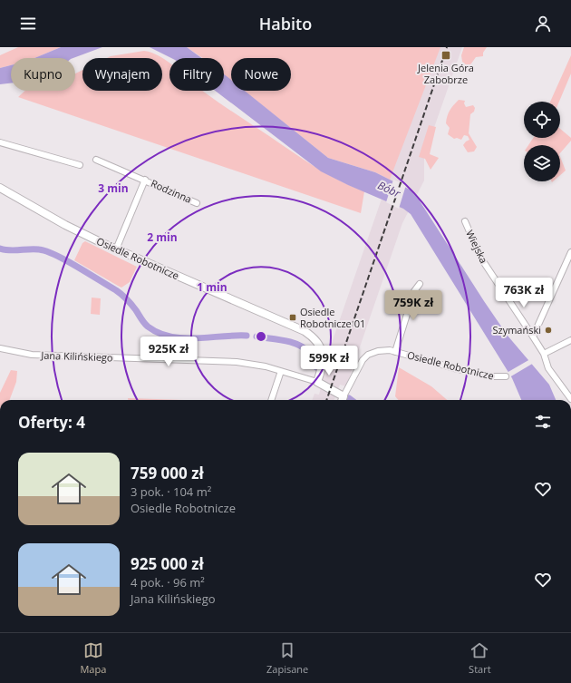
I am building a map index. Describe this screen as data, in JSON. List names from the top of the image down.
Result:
{
  "streets": {
    "street": [
      "Rodzinna",
      "Wiejska",
      "Osiedle Robotnicze",
      "Jana Kilińskiego"
    ]
  },
  "crossings": [
    ["Rodzinna", "Osiedle Robotnicze"],
    ["Osiedle Robotnicze", "Jana Kilińskiego"]
  ],
  "water": ["Bóbr"],
  "places": {
    "transit": ["Jelenia Góra Zabobrze", "Osiedle Robotnicze 01"],
    "other": ["Szymański"]
  },
  "page": {
    "header": "Habito",
    "chip": [
      "Kupno",
      "Wynajem",
      "Filtry",
      "Nowe"
    ],
    "price": [
      "763K zł",
      "759K zł",
      "925K zł",
      "599K zł"
    ],
    "heading": "Oferty: 4",
    "list": [
      {
        "name": "759 000 zł",
        "note": "3 pok. · 104 m² · Osiedle Robotnicze"
      },
      {
        "name": "925 000 zł",
        "note": "4 pok. · 96 m² · Jana Kilińskiego"
      }
    ],
    "tabs": ["Mapa", "Zapisane", "Start"]
  },
  "rings": ["3 min", "2 min", "1 min"]
}
